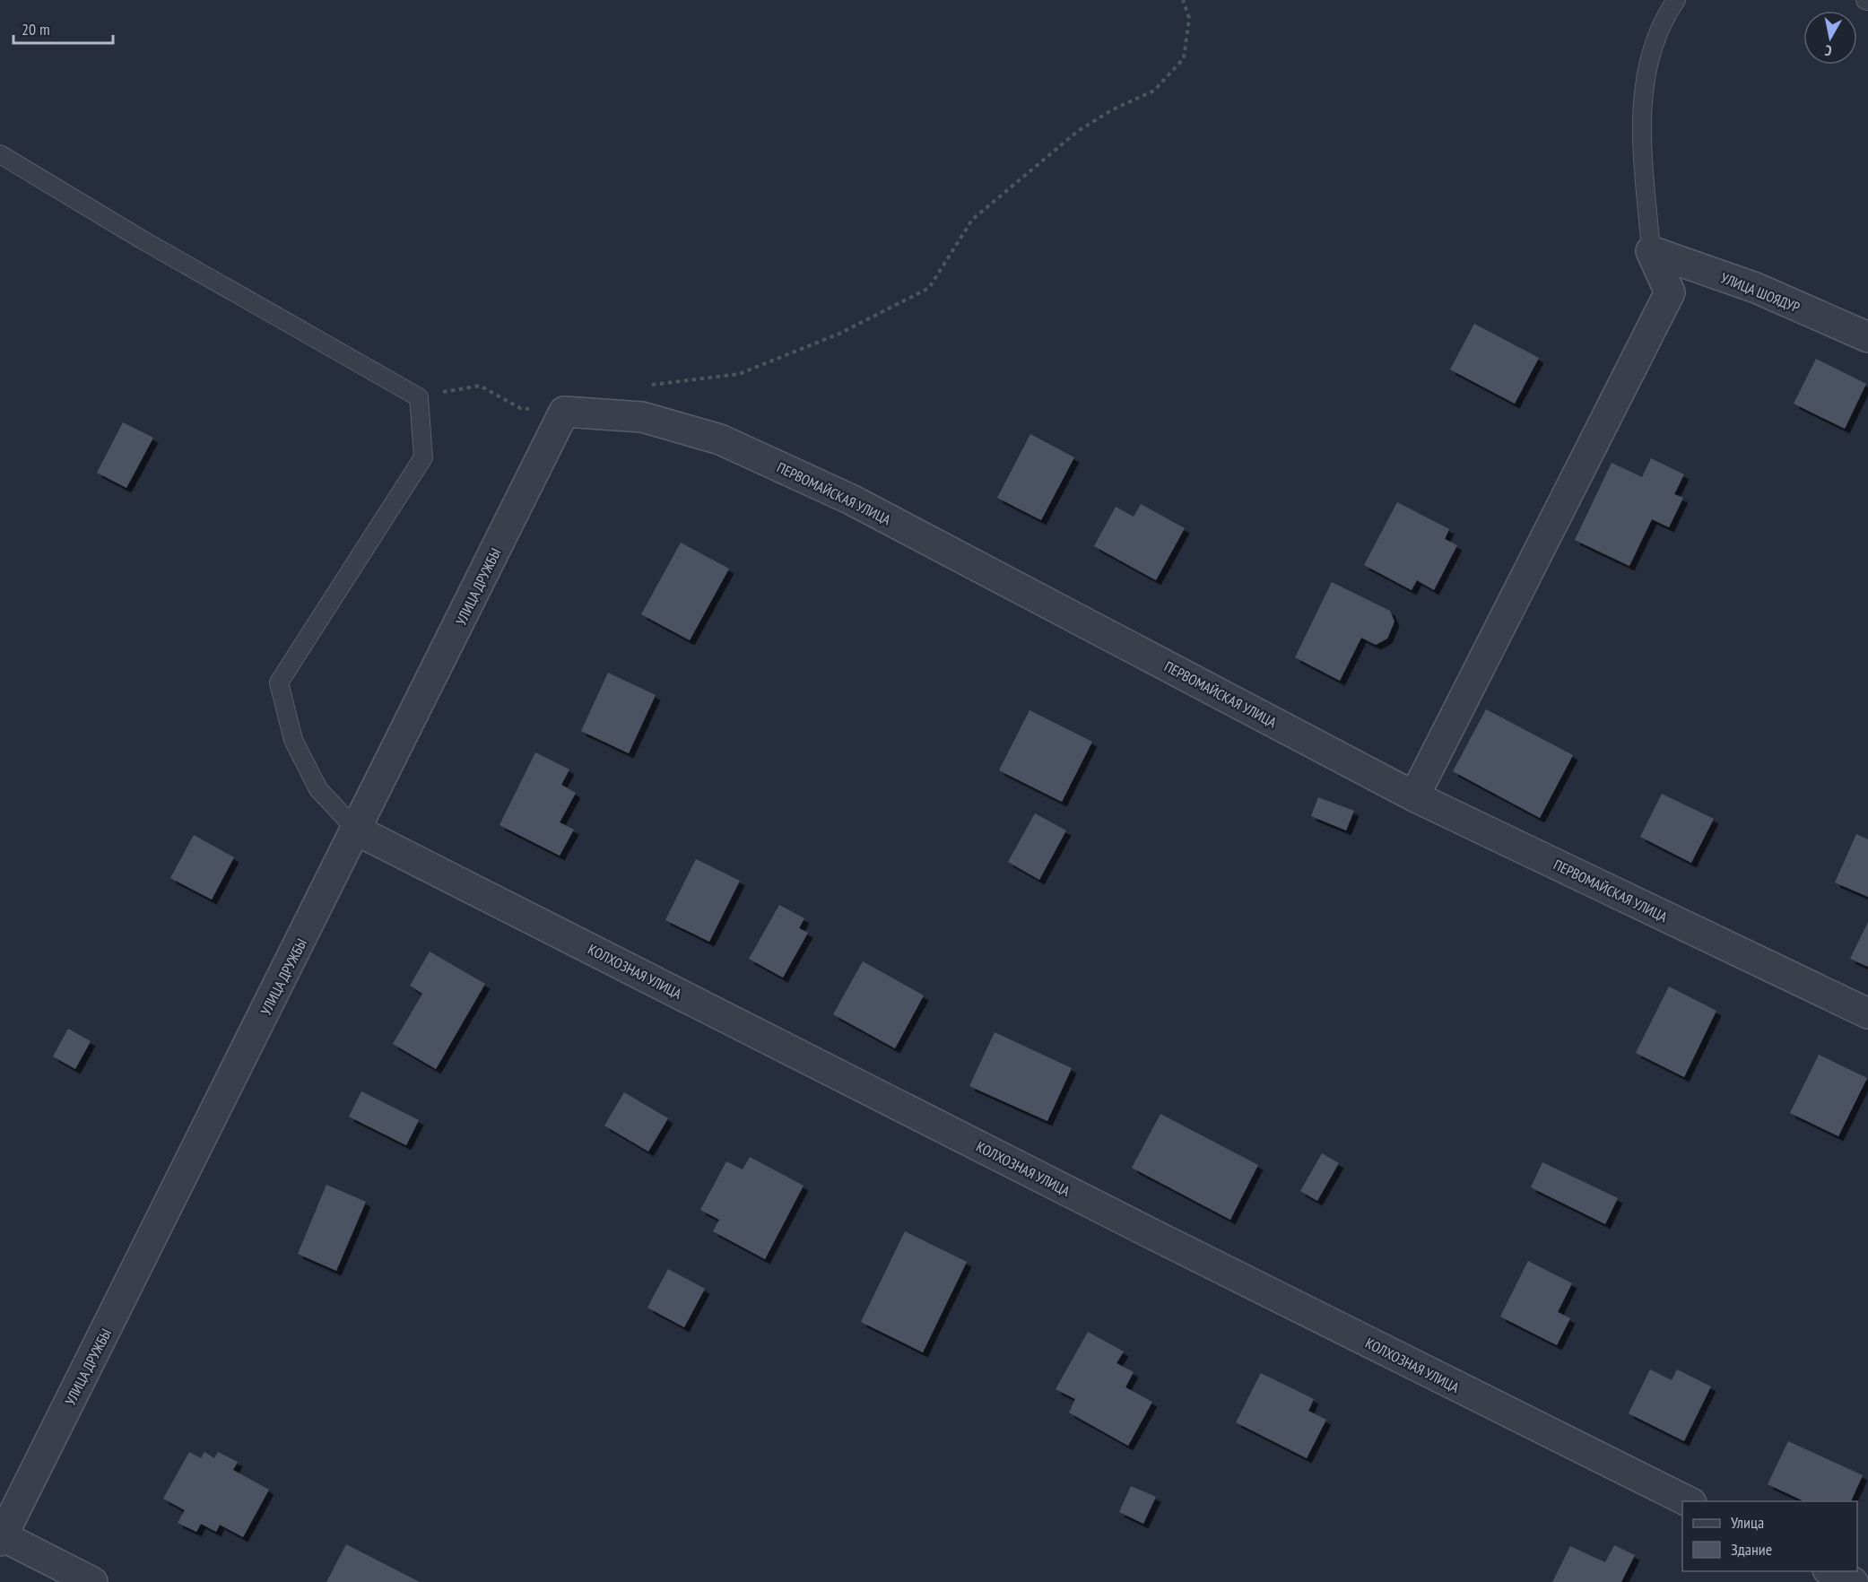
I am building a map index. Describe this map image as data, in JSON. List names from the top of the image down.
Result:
{
  "streets": {
    "street": [
      "УЛИЦА ШОЯДУР",
      "ПЕРВОМАЙСКАЯ УЛИЦА",
      "УЛИЦА ДРУЖБЫ",
      "КОЛХОЗНАЯ УЛИЦА"
    ]
  },
  "crossings": [
    ["ПЕРВОМАЙСКАЯ УЛИЦА", "УЛИЦА ДРУЖБЫ"],
    ["УЛИЦА ДРУЖБЫ", "КОЛХОЗНАЯ УЛИЦА"]
  ],
  "legend": ["Улица", "Здание"],
  "scale_bar": "20 m",
  "north": "bottom"
}
